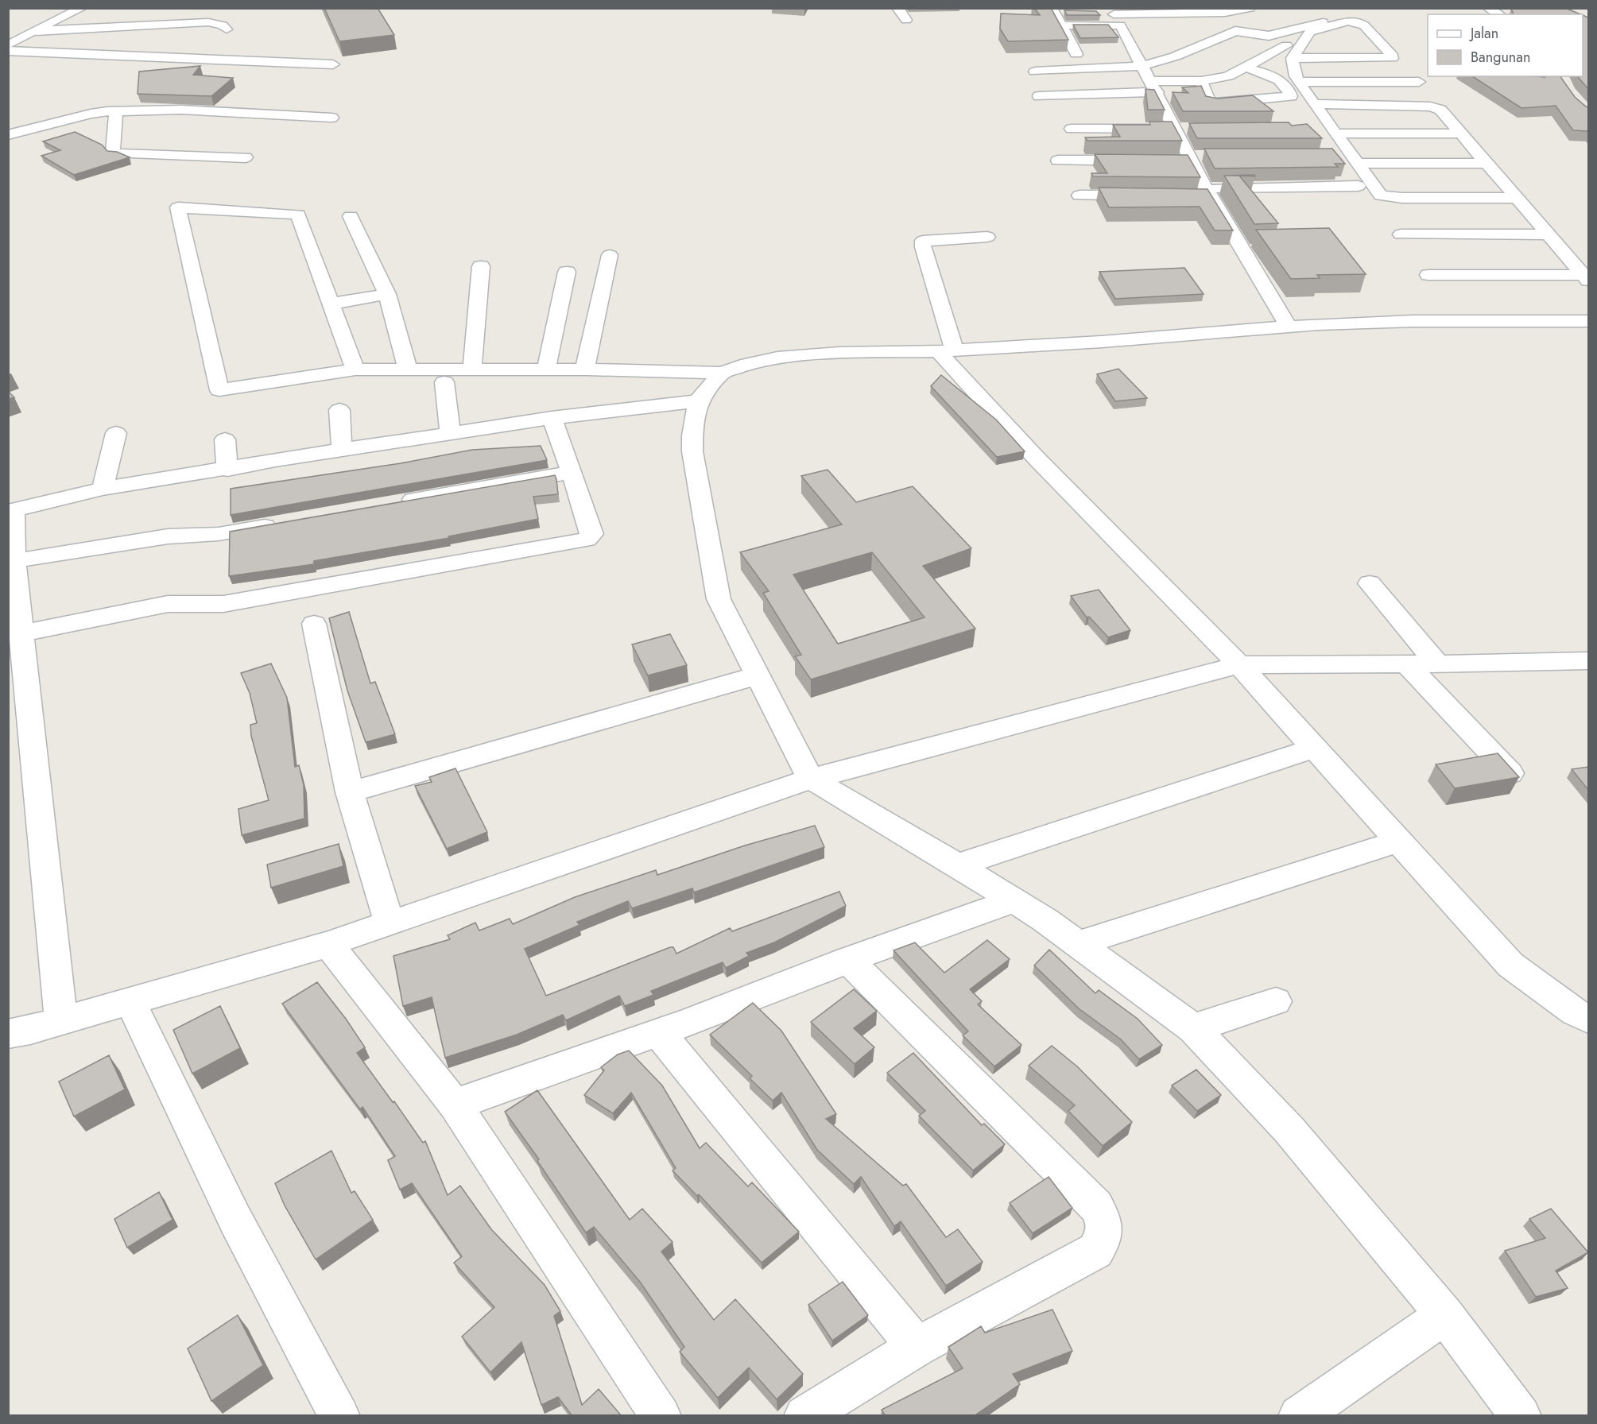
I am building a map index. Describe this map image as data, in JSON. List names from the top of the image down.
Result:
{
  "legend": ["Jalan", "Bangunan"]
}
